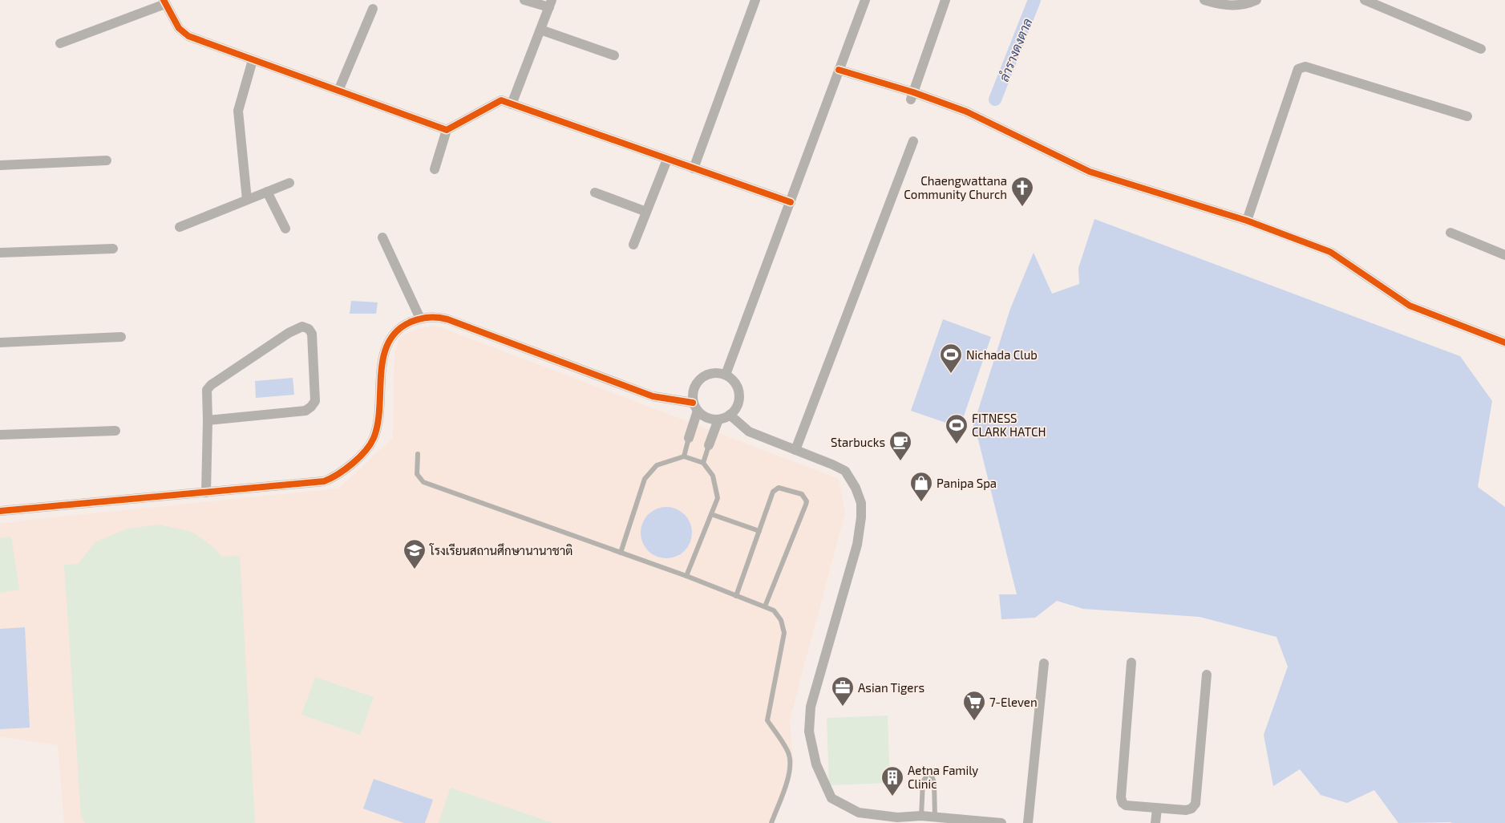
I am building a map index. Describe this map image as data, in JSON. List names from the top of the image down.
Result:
{
  "water": ["ลำรางดงตาล"],
  "places": {
    "church": ["Chaengwattana Community Church"],
    "sports": ["Nichada Club", "FITNESS CLARK HATCH"],
    "cafe": ["Starbucks"],
    "shop": ["Panipa Spa"],
    "school or university": ["โรงเรียนสถานศึกษานานาชาติ"],
    "office": ["Asian Tigers"],
    "supermarket": ["7-Eleven"],
    "building": ["Aetna Family Clinic"]
  }
}
